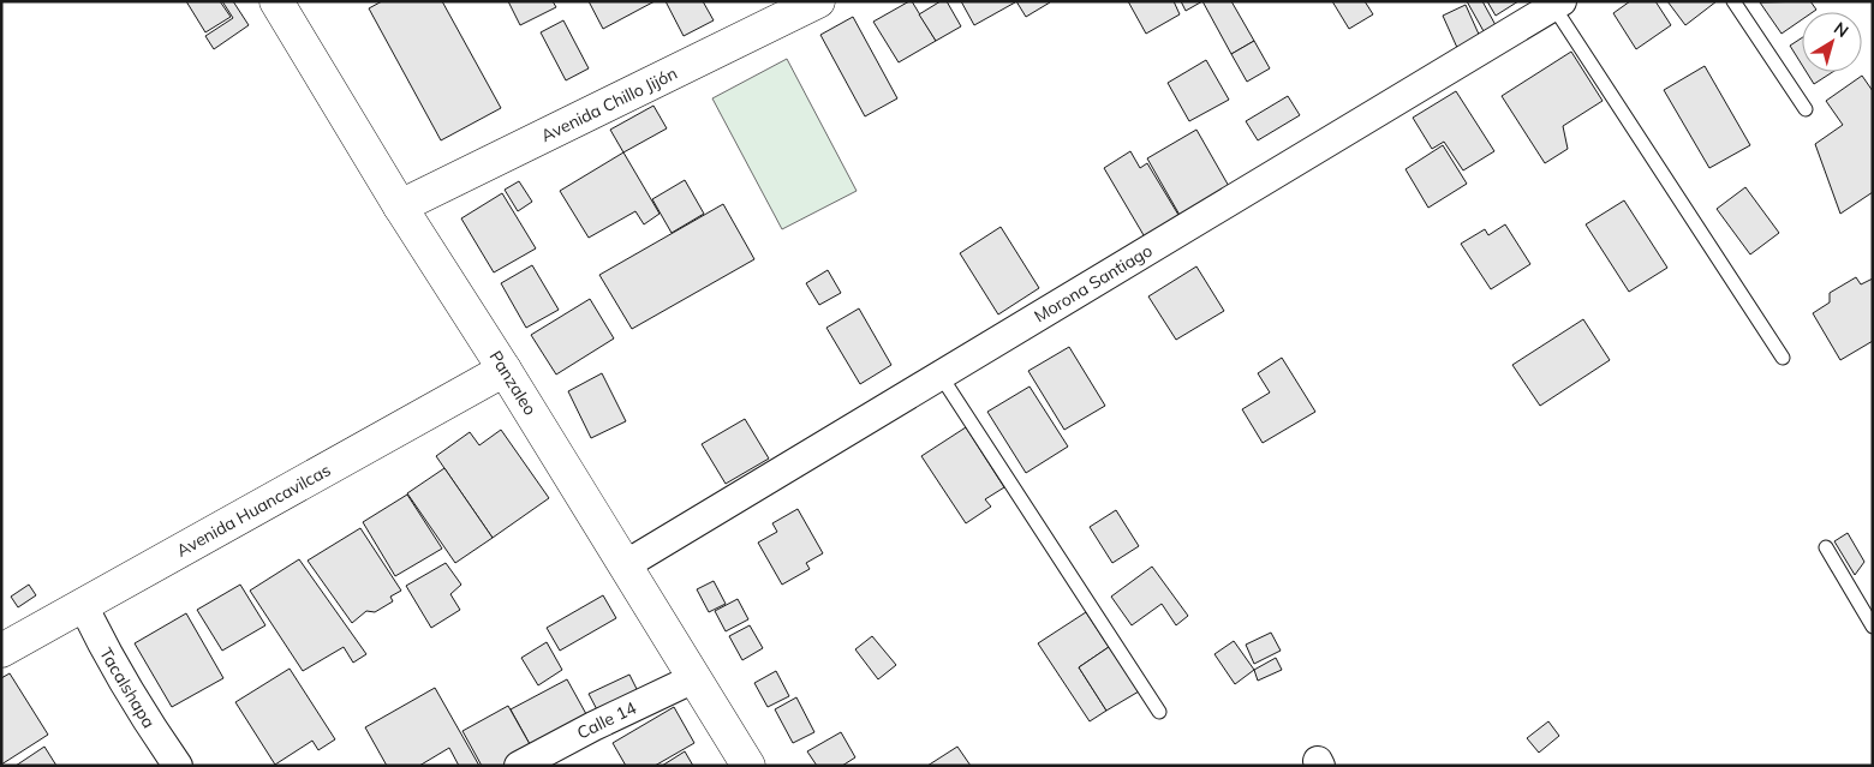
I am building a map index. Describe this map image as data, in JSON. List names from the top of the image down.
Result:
{
  "streets": {
    "street": [
      "Avenida Chillo Jijón",
      "Morona Santiago",
      "Panzaleo",
      "Avenida Huancavilcas",
      "Tacalshapa",
      "Calle 14"
    ]
  },
  "crossings": [
    ["Avenida Chillo Jijón", "Panzaleo"],
    ["Morona Santiago", "Panzaleo"],
    ["Panzaleo", "Avenida Huancavilcas"],
    ["Panzaleo", "Calle 14"],
    ["Avenida Huancavilcas", "Tacalshapa"]
  ],
  "north": "top right"
}
